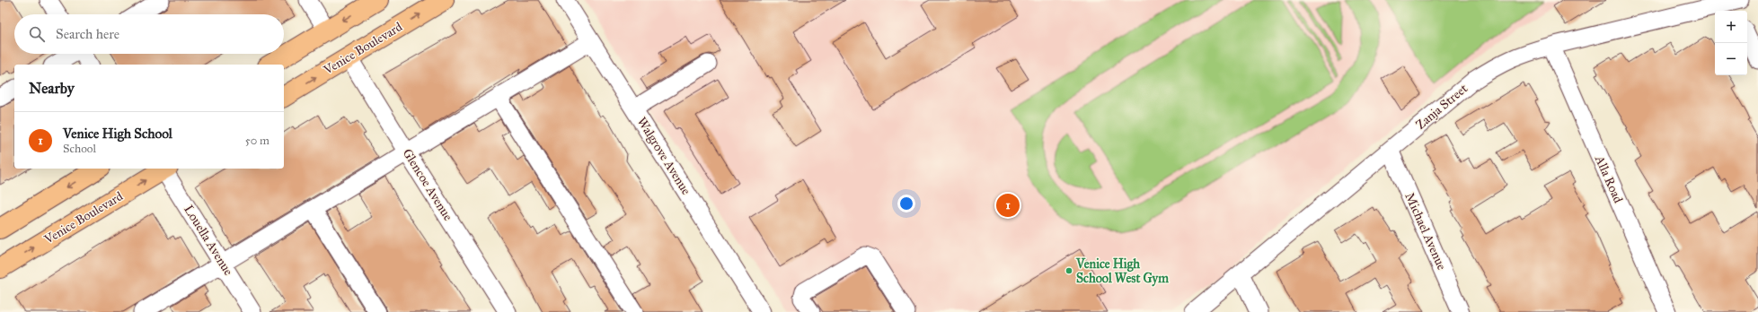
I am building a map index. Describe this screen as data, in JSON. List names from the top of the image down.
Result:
{
  "streets": {
    "main road": ["Venice Boulevard"],
    "street": [
      "Zanja Street",
      "Walgrove Avenue",
      "Alla Road",
      "Glencoe Avenue",
      "Michael Avenue",
      "Louella Avenue"
    ]
  },
  "crossings": [
    ["Venice Boulevard", "Glencoe Avenue"],
    ["Zanja Street", "Alla Road"],
    ["Zanja Street", "Michael Avenue"]
  ],
  "places": ["Venice High School West Gym"],
  "page": {
    "map_buttons": ["+", "−"],
    "search": "Search here",
    "heading": "Nearby",
    "list": [
      {
        "mark": "1",
        "name": "Venice High School",
        "note": "School",
        "value": "50 m"
      }
    ],
    "pins": "1"
  }
}
